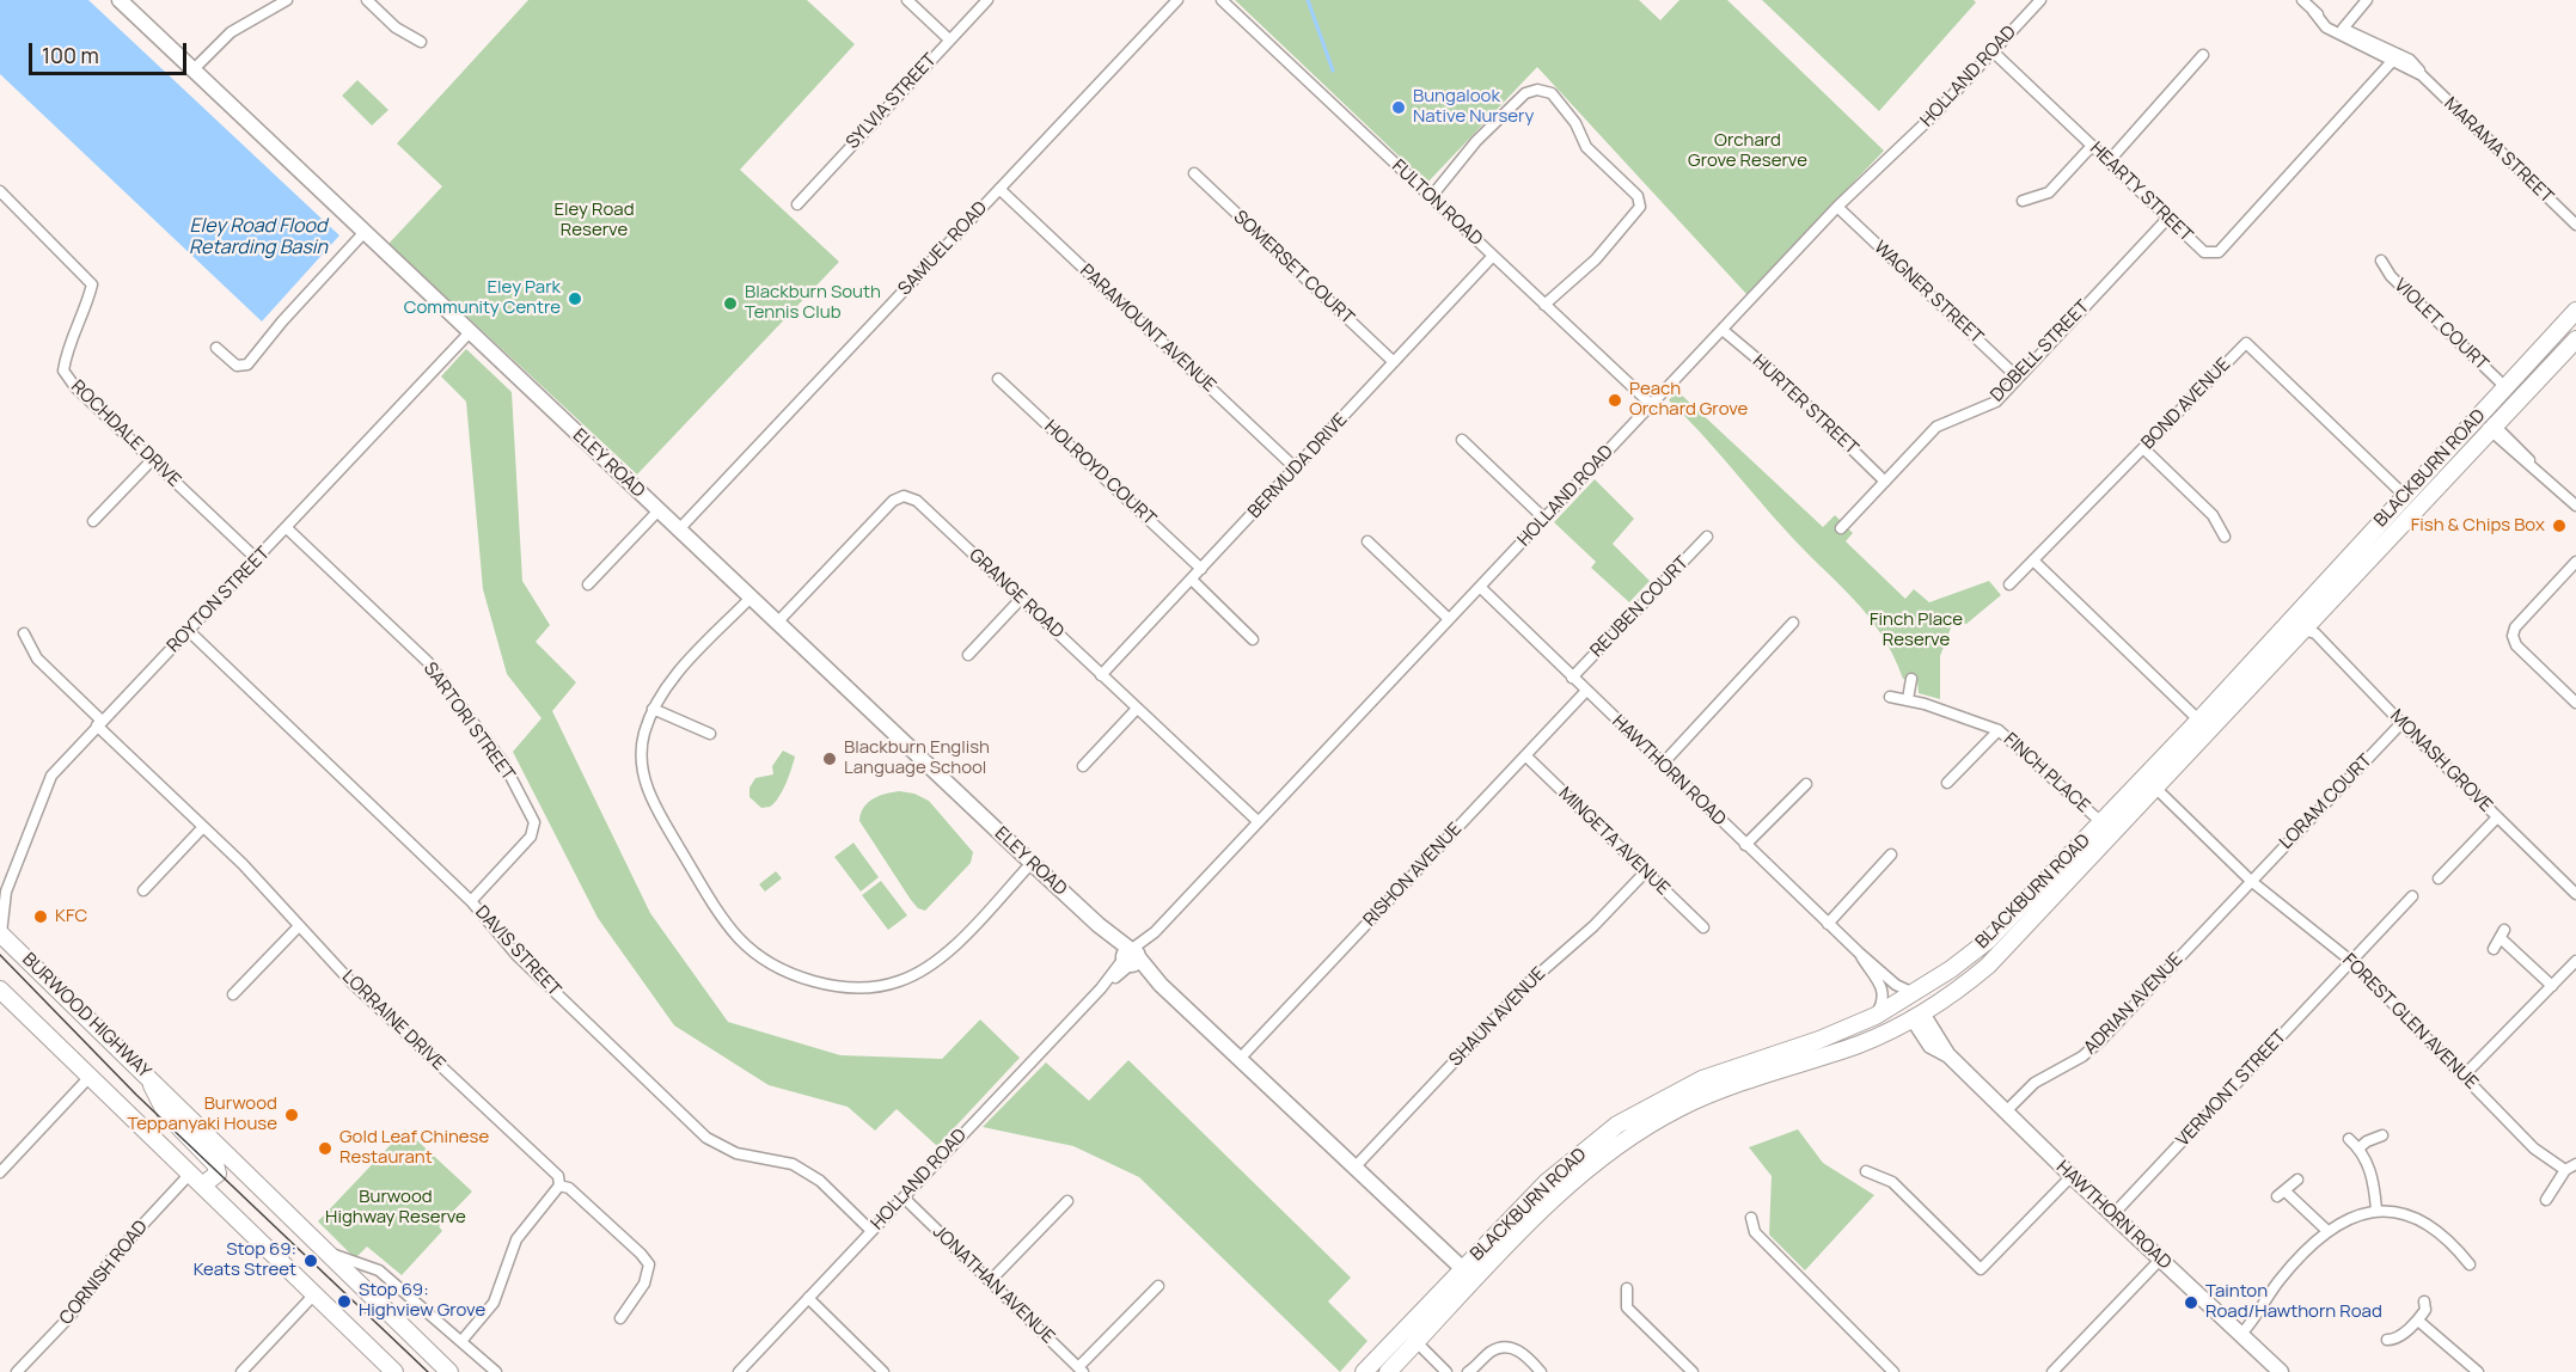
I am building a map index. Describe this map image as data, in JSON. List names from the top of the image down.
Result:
{
  "streets": {
    "main road": [
      "ELEY ROAD",
      "BLACKBURN ROAD",
      "HAWTHORN ROAD",
      "BURWOOD HIGHWAY"
    ],
    "street": [
      "HOLLAND ROAD",
      "SYLVIA STREET",
      "MARAMA STREET",
      "HEARTY STREET",
      "FULTON ROAD",
      "SAMUEL ROAD",
      "SOMERSET COURT",
      "WAGNER STREET",
      "VIOLET COURT",
      "PARAMOUNT AVENUE",
      "DOBELL STREET",
      "BOND AVENUE",
      "HURTER STREET",
      "ROCHDALE DRIVE",
      "BERMUDA DRIVE",
      "HOLROYD COURT",
      "GRANGE ROAD",
      "ROYTON STREET",
      "REUBEN COURT",
      "SARTORI STREET",
      "MONASH GROVE",
      "FINCH PLACE",
      "LORAM COURT",
      "MINGETA AVENUE",
      "RISHON AVENUE",
      "DAVIS STREET",
      "ADRIAN AVENUE",
      "SHAUN AVENUE",
      "LORRAINE DRIVE",
      "FOREST GLEN AVENUE",
      "VERMONT STREET",
      "CORNISH ROAD",
      "JONATHAN AVENUE"
    ]
  },
  "crossings": [
    ["HOLLAND ROAD", "HEARTY STREET"],
    ["HOLLAND ROAD", "FULTON ROAD"],
    ["HOLLAND ROAD", "WAGNER STREET"],
    ["HOLLAND ROAD", "HURTER STREET"],
    ["HOLLAND ROAD", "ELEY ROAD"],
    ["HOLLAND ROAD", "GRANGE ROAD"],
    ["HOLLAND ROAD", "HAWTHORN ROAD"],
    ["HOLLAND ROAD", "DAVIS STREET"],
    ["HOLLAND ROAD", "JONATHAN AVENUE"],
    ["MARAMA STREET", "HEARTY STREET"],
    ["HEARTY STREET", "DOBELL STREET"],
    ["FULTON ROAD", "BERMUDA DRIVE"],
    ["SAMUEL ROAD", "PARAMOUNT AVENUE"],
    ["SAMUEL ROAD", "ELEY ROAD"],
    ["SOMERSET COURT", "BERMUDA DRIVE"],
    ["WAGNER STREET", "DOBELL STREET"],
    ["VIOLET COURT", "BLACKBURN ROAD"],
    ["PARAMOUNT AVENUE", "BERMUDA DRIVE"],
    ["DOBELL STREET", "HURTER STREET"],
    ["BOND AVENUE", "BLACKBURN ROAD"],
    ["ROCHDALE DRIVE", "ROYTON STREET"],
    ["ELEY ROAD", "BLACKBURN ROAD"],
    ["ELEY ROAD", "GRANGE ROAD"],
    ["ELEY ROAD", "ROYTON STREET"],
    ["ELEY ROAD", "RISHON AVENUE"],
    ["ELEY ROAD", "SHAUN AVENUE"],
    ["BERMUDA DRIVE", "HOLROYD COURT"],
    ["BERMUDA DRIVE", "GRANGE ROAD"],
    ["BLACKBURN ROAD", "MONASH GROVE"],
    ["BLACKBURN ROAD", "HAWTHORN ROAD"],
    ["BLACKBURN ROAD", "FINCH PLACE"],
    ["BLACKBURN ROAD", "FOREST GLEN AVENUE"],
    ["ROYTON STREET", "SARTORI STREET"],
    ["ROYTON STREET", "DAVIS STREET"],
    ["ROYTON STREET", "BURWOOD HIGHWAY"],
    ["ROYTON STREET", "LORRAINE DRIVE"],
    ["REUBEN COURT", "HAWTHORN ROAD"],
    ["SARTORI STREET", "DAVIS STREET"],
    ["MONASH GROVE", "LORAM COURT"],
    ["HAWTHORN ROAD", "RISHON AVENUE"],
    ["HAWTHORN ROAD", "ADRIAN AVENUE"],
    ["HAWTHORN ROAD", "VERMONT STREET"],
    ["LORAM COURT", "ADRIAN AVENUE"],
    ["LORAM COURT", "FOREST GLEN AVENUE"],
    ["MINGETA AVENUE", "RISHON AVENUE"],
    ["MINGETA AVENUE", "SHAUN AVENUE"],
    ["ADRIAN AVENUE", "FOREST GLEN AVENUE"],
    ["FOREST GLEN AVENUE", "VERMONT STREET"]
  ],
  "water": ["Eley Road Flood Retarding Basin"],
  "parks": [
    "Orchard Grove Reserve",
    "Eley Road Reserve",
    "Finch Place Reserve",
    "Burwood Highway Reserve"
  ],
  "places": [
    "Bungalook Native Nursery",
    "Eley Park Community Centre",
    "Blackburn South Tennis Club",
    "Peach Orchard Grove",
    "Fish & Chips Box",
    "Blackburn English Language School",
    "KFC",
    "Burwood Teppanyaki House",
    "Gold Leaf Chinese Restaurant",
    "Stop 69: Keats Street",
    "Stop 69: Highview Grove",
    "Tainton Road/Hawthorn Road"
  ],
  "scale_bar": "100 m"
}
